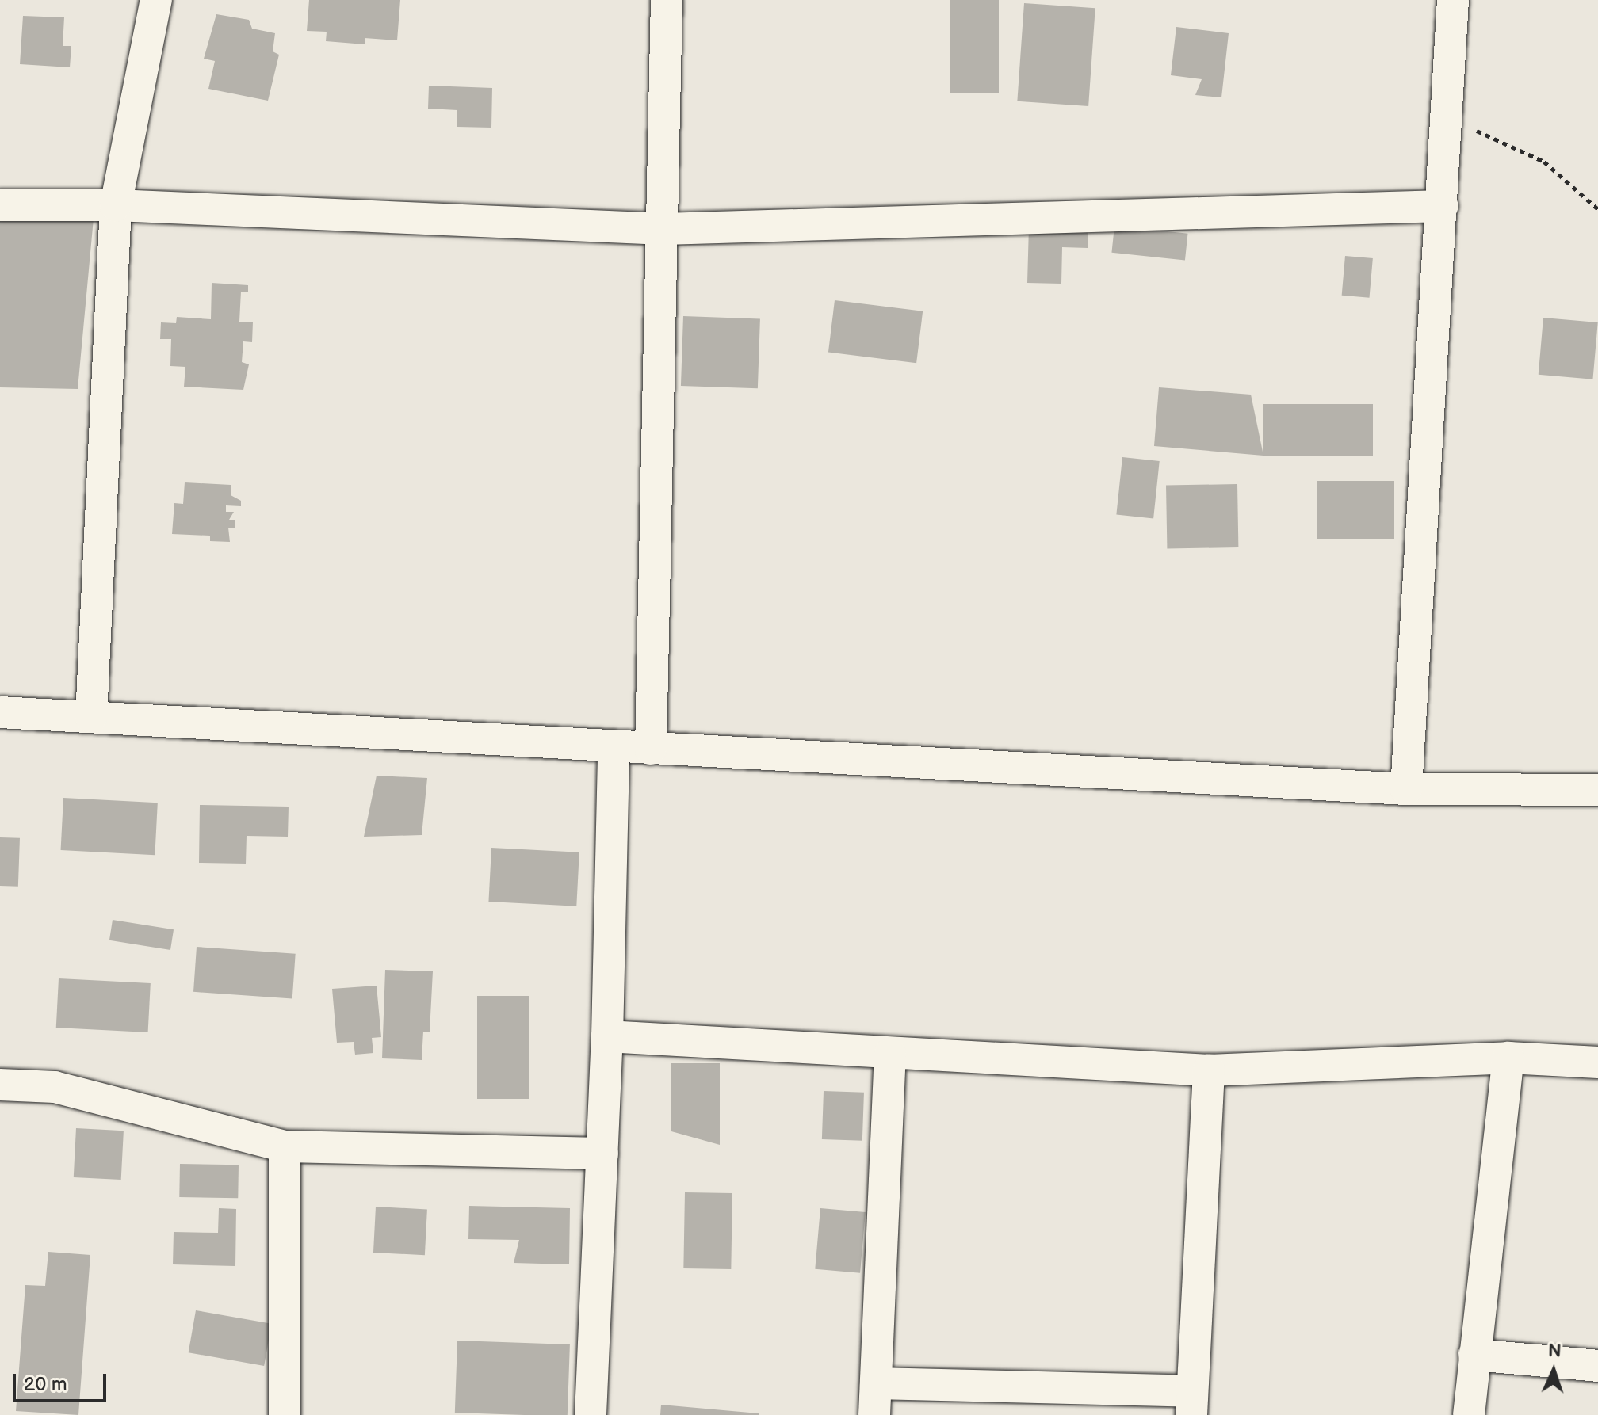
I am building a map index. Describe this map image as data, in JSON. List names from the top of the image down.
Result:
{
  "scale_bar": "20 m",
  "north": "top"
}
